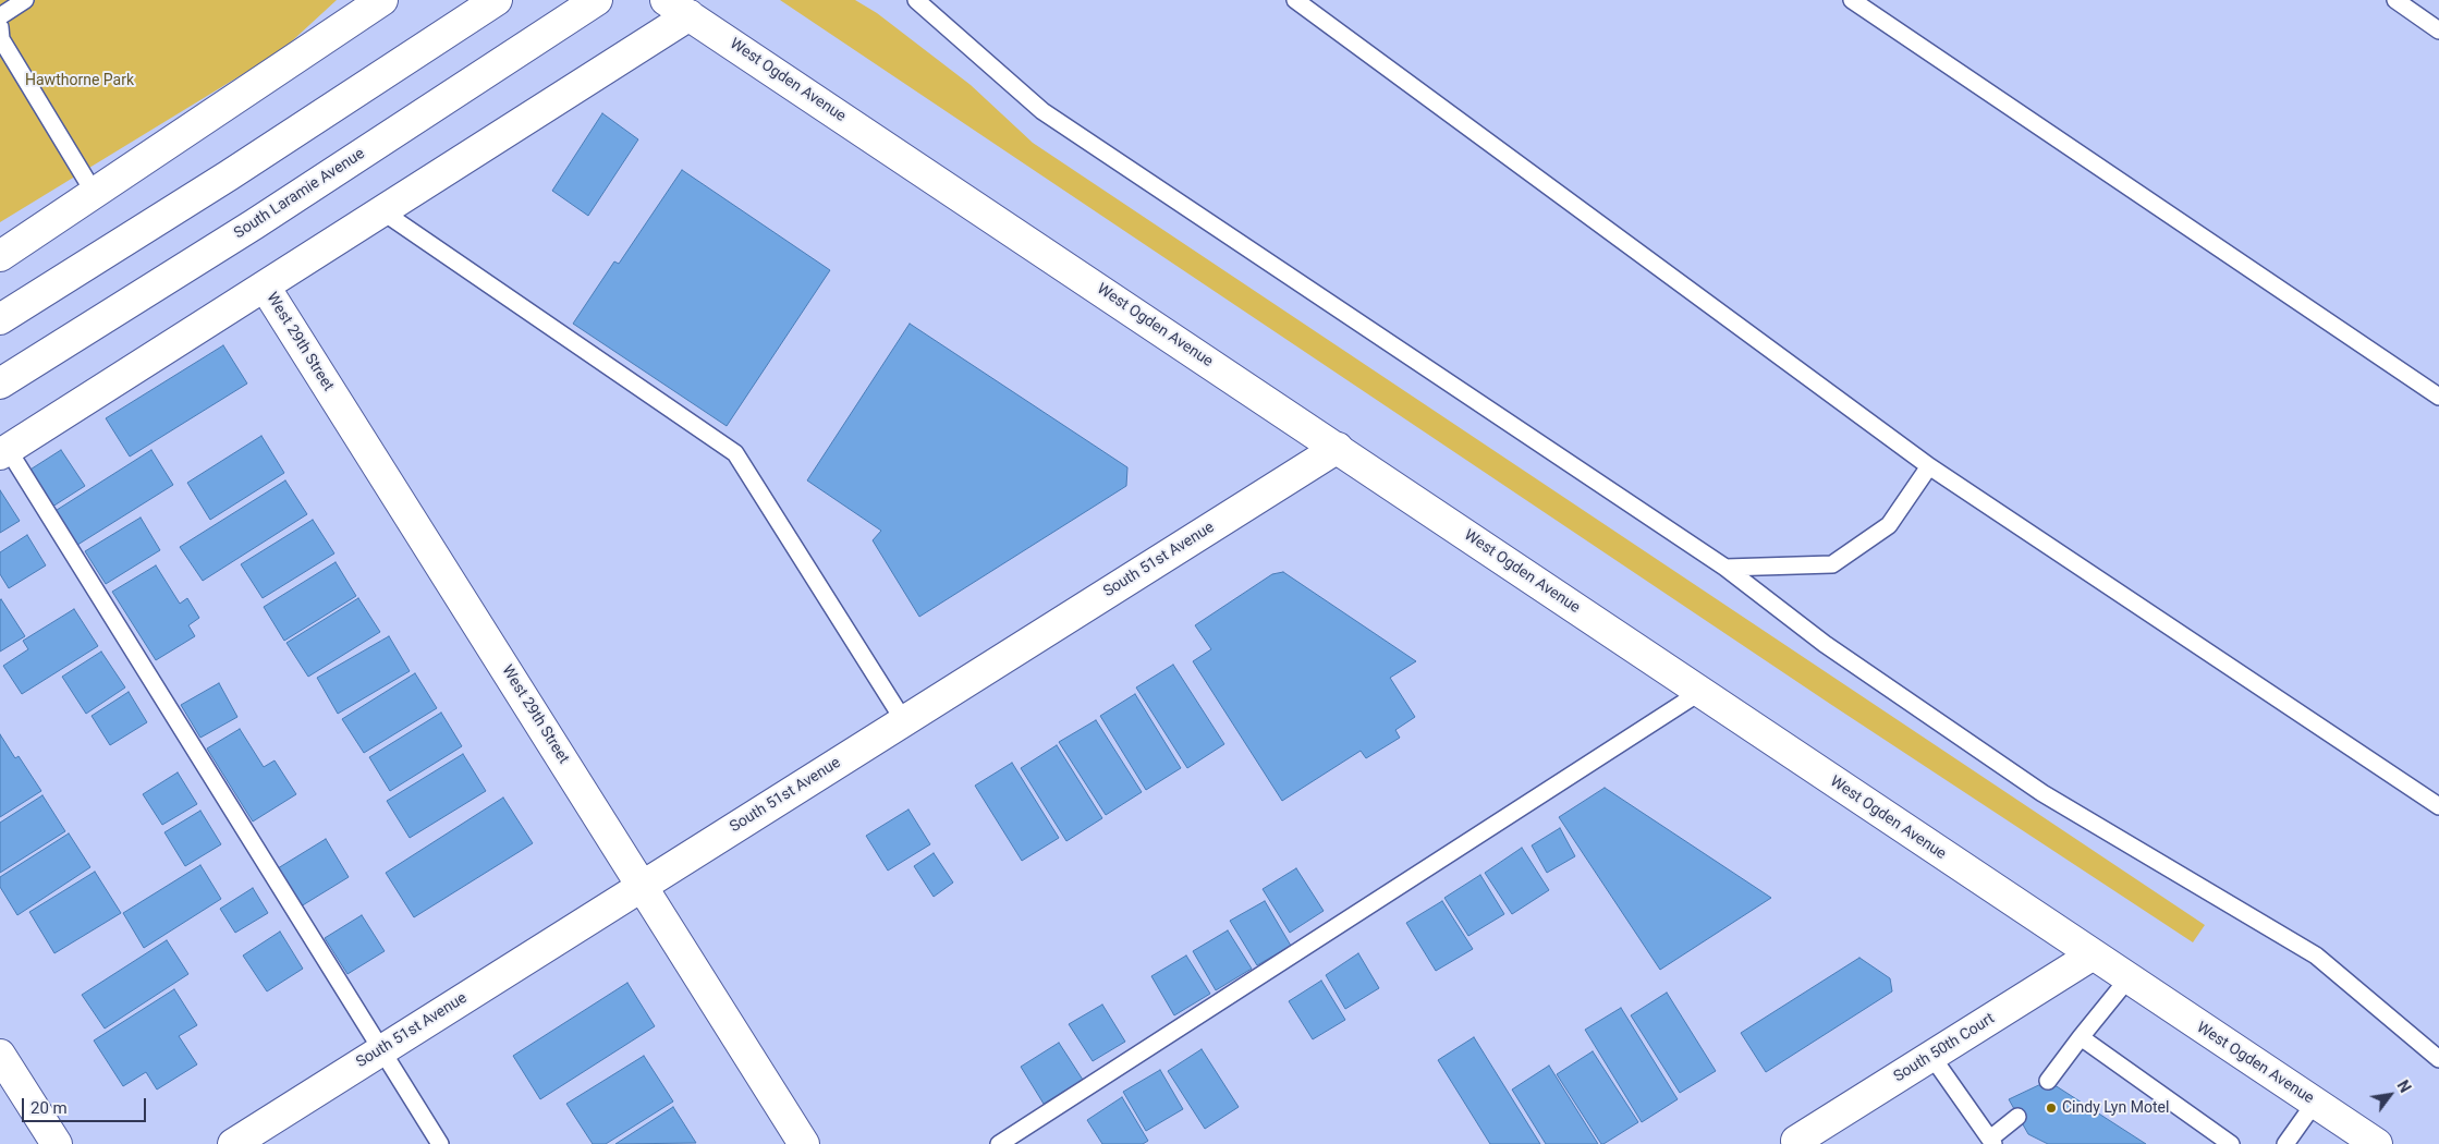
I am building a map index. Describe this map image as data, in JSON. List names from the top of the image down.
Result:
{
  "streets": {
    "main road": [
      "West Ogden Avenue",
      "South Laramie Avenue",
      "West 29th Street",
      "South 51st Avenue",
      "South 50th Court"
    ]
  },
  "crossings": [
    ["West Ogden Avenue", "South 51st Avenue"],
    ["West Ogden Avenue", "South 50th Court"],
    ["West 29th Street", "South 51st Avenue"]
  ],
  "parks": ["Hawthorne Park"],
  "places": ["Cindy Lyn Motel"],
  "scale_bar": "20 m",
  "north": "top right"
}
